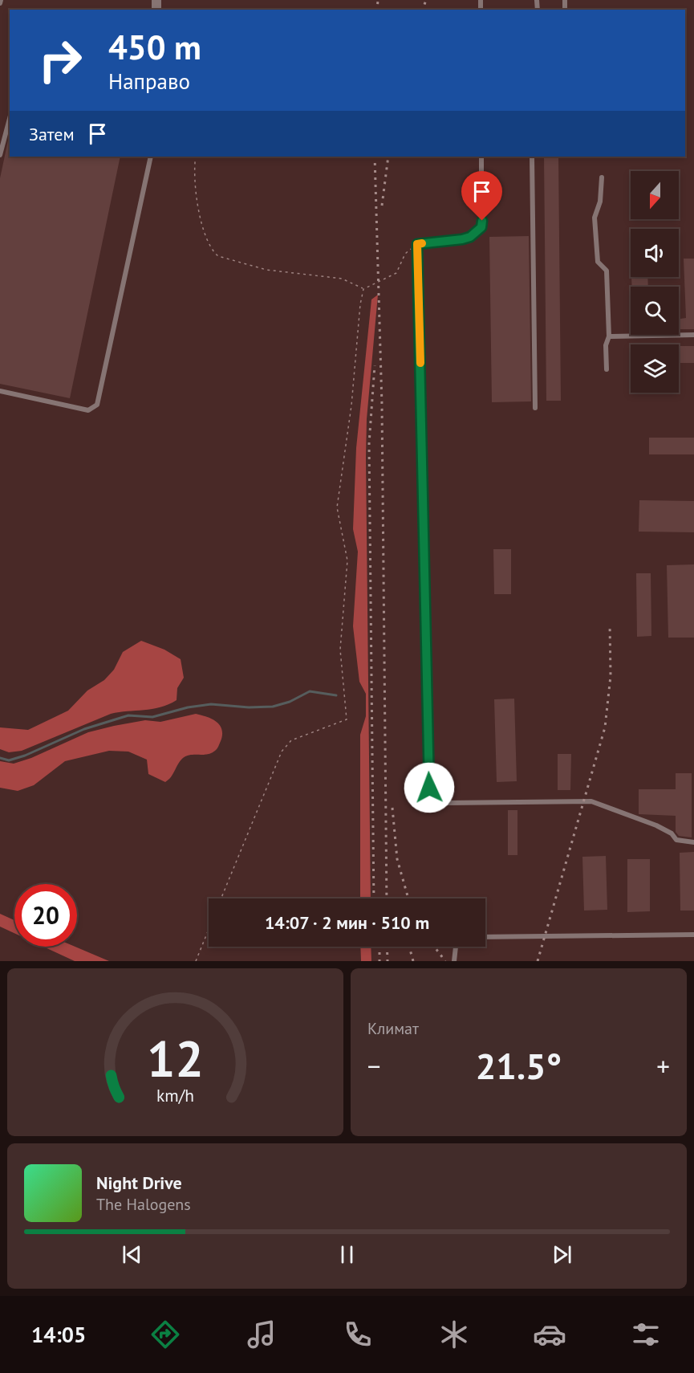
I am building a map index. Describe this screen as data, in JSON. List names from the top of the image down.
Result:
{
  "north": "bottom",
  "page": {
    "turn": ["450 m", "Направо"],
    "then": "Затем",
    "limit": "20",
    "trip": "14:07 · 2 мин · 510 m",
    "tile": "Климат",
    "heat": ["−", "21.5°", "+"],
    "song": ["Night Drive", "The Halogens"],
    "tabs": "14:05",
    "gauge": ["12", "km/h"]
  }
}
